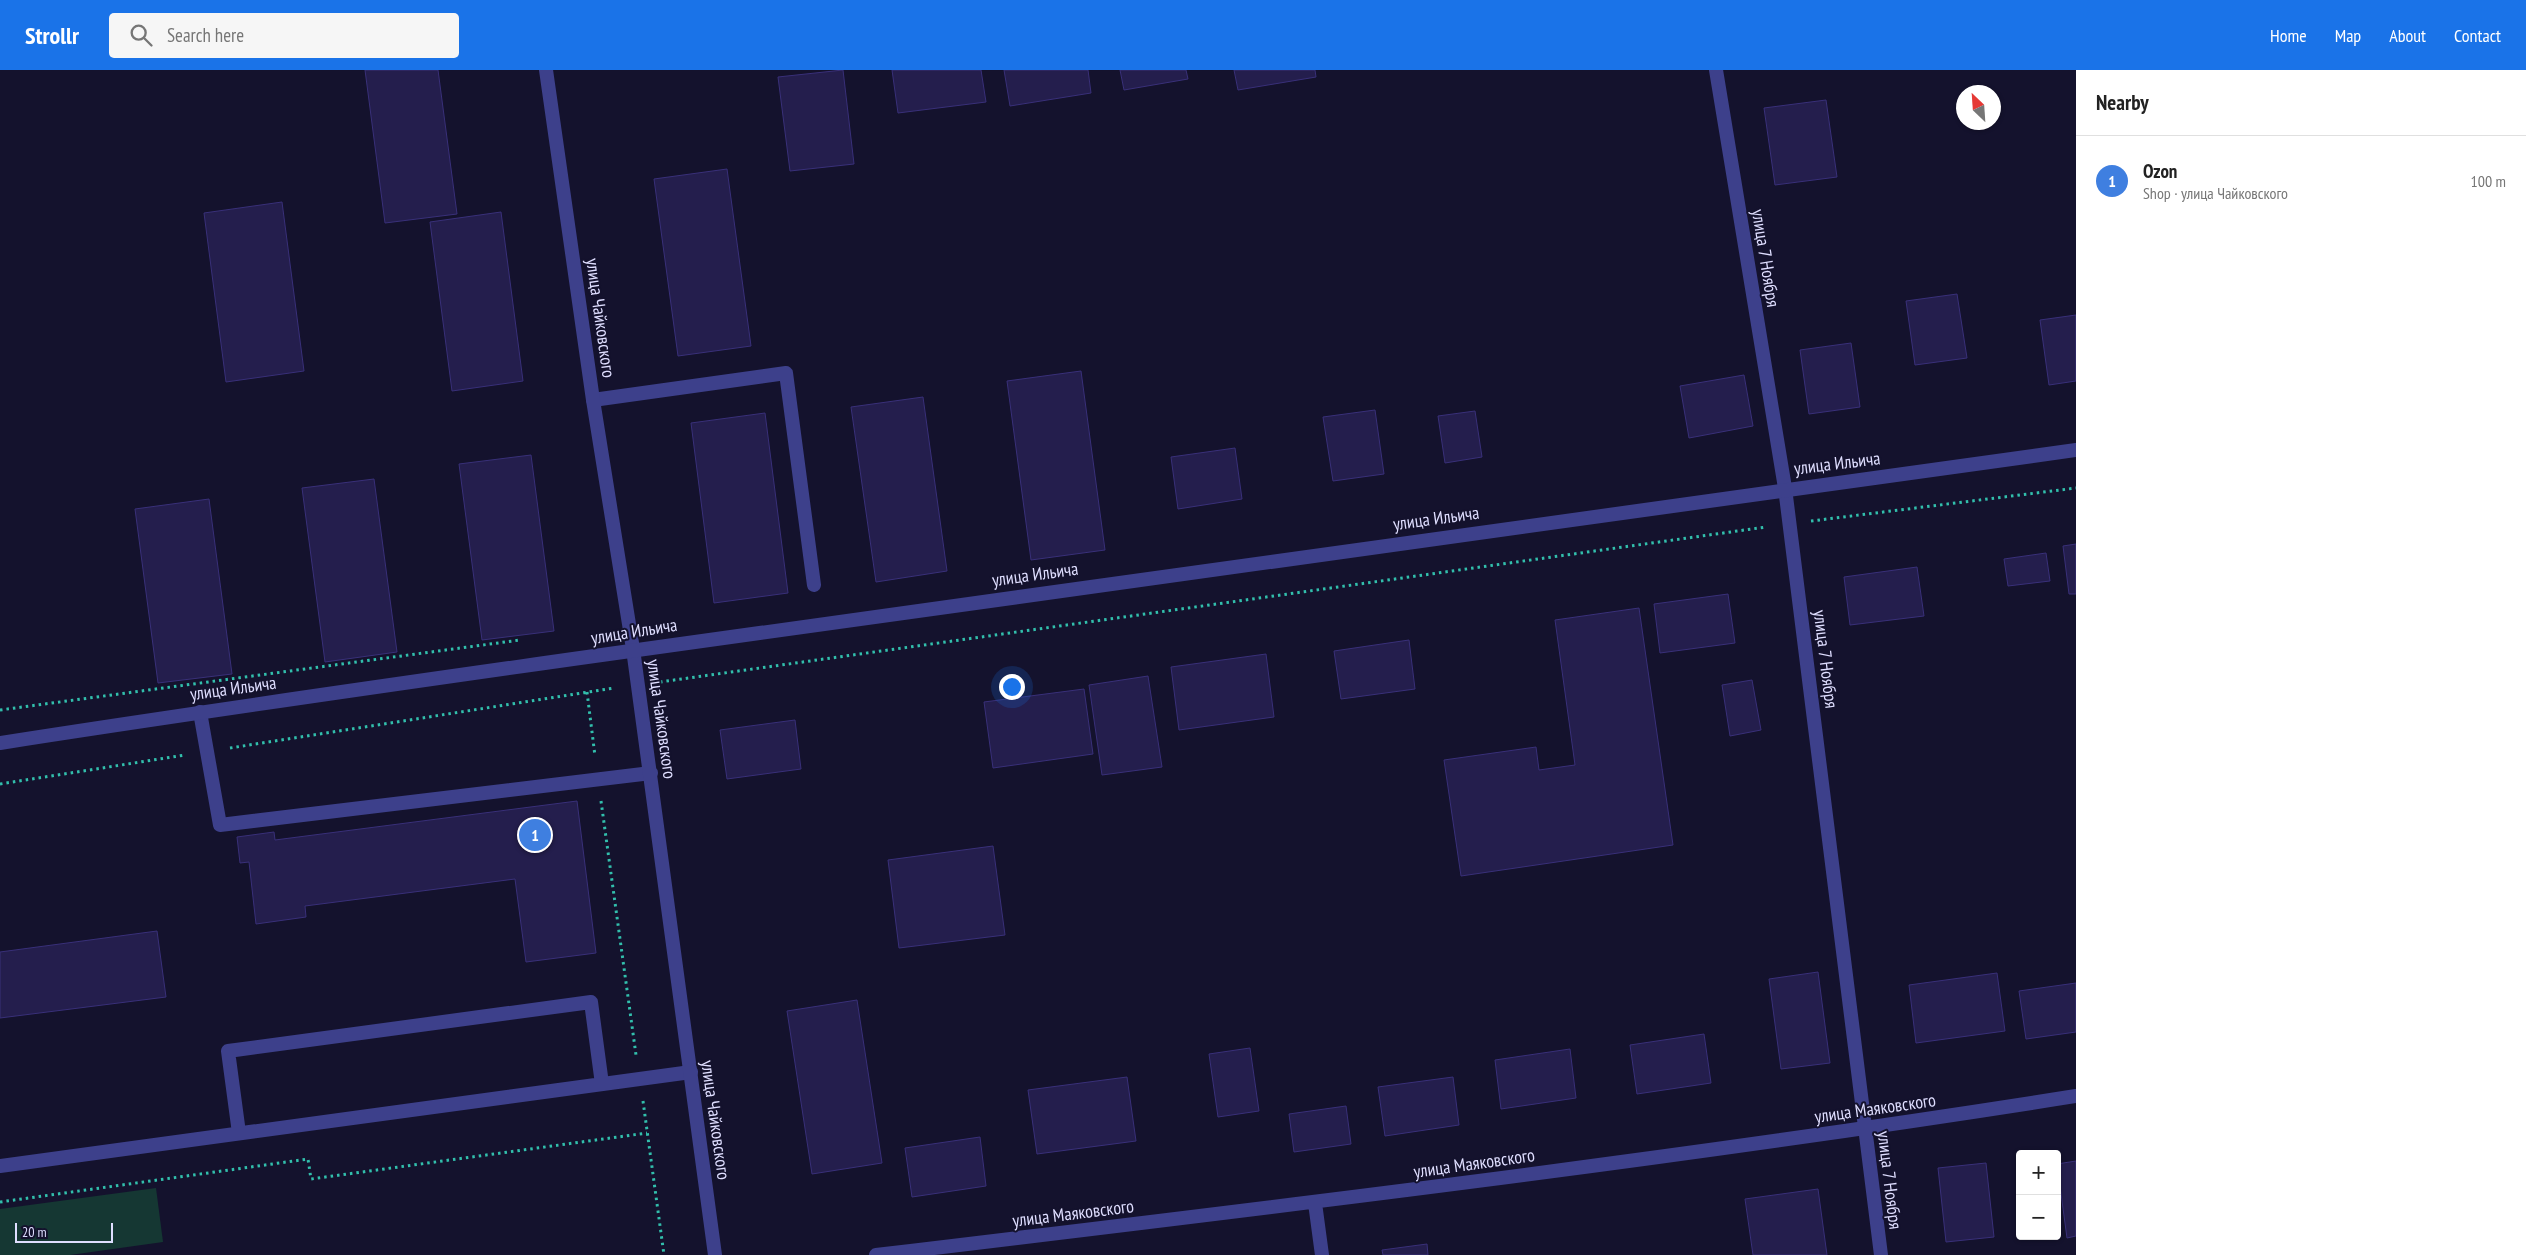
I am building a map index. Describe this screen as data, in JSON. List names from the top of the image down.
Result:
{
  "streets": {
    "street": [
      "улица 7 Ноября",
      "улица Чайковского",
      "улица Ильича",
      "улица Маяковского"
    ]
  },
  "crossings": [
    ["улица 7 Ноября", "улица Ильича"],
    ["улица 7 Ноября", "улица Маяковского"],
    ["улица Чайковского", "улица Ильича"]
  ],
  "scale_bar": "20 m",
  "north": "top left",
  "page": {
    "header": "Strollr",
    "search": "Search here",
    "nav": [
      "Home",
      "Map",
      "About",
      "Contact"
    ],
    "heading": "Nearby",
    "list": [
      {
        "mark": "1",
        "name": "Ozon",
        "note": "Shop · улица Чайковского",
        "value": "100 m"
      }
    ],
    "pins": "1",
    "map_buttons": ["+", "−"],
    "scale": "20 m"
  }
}
